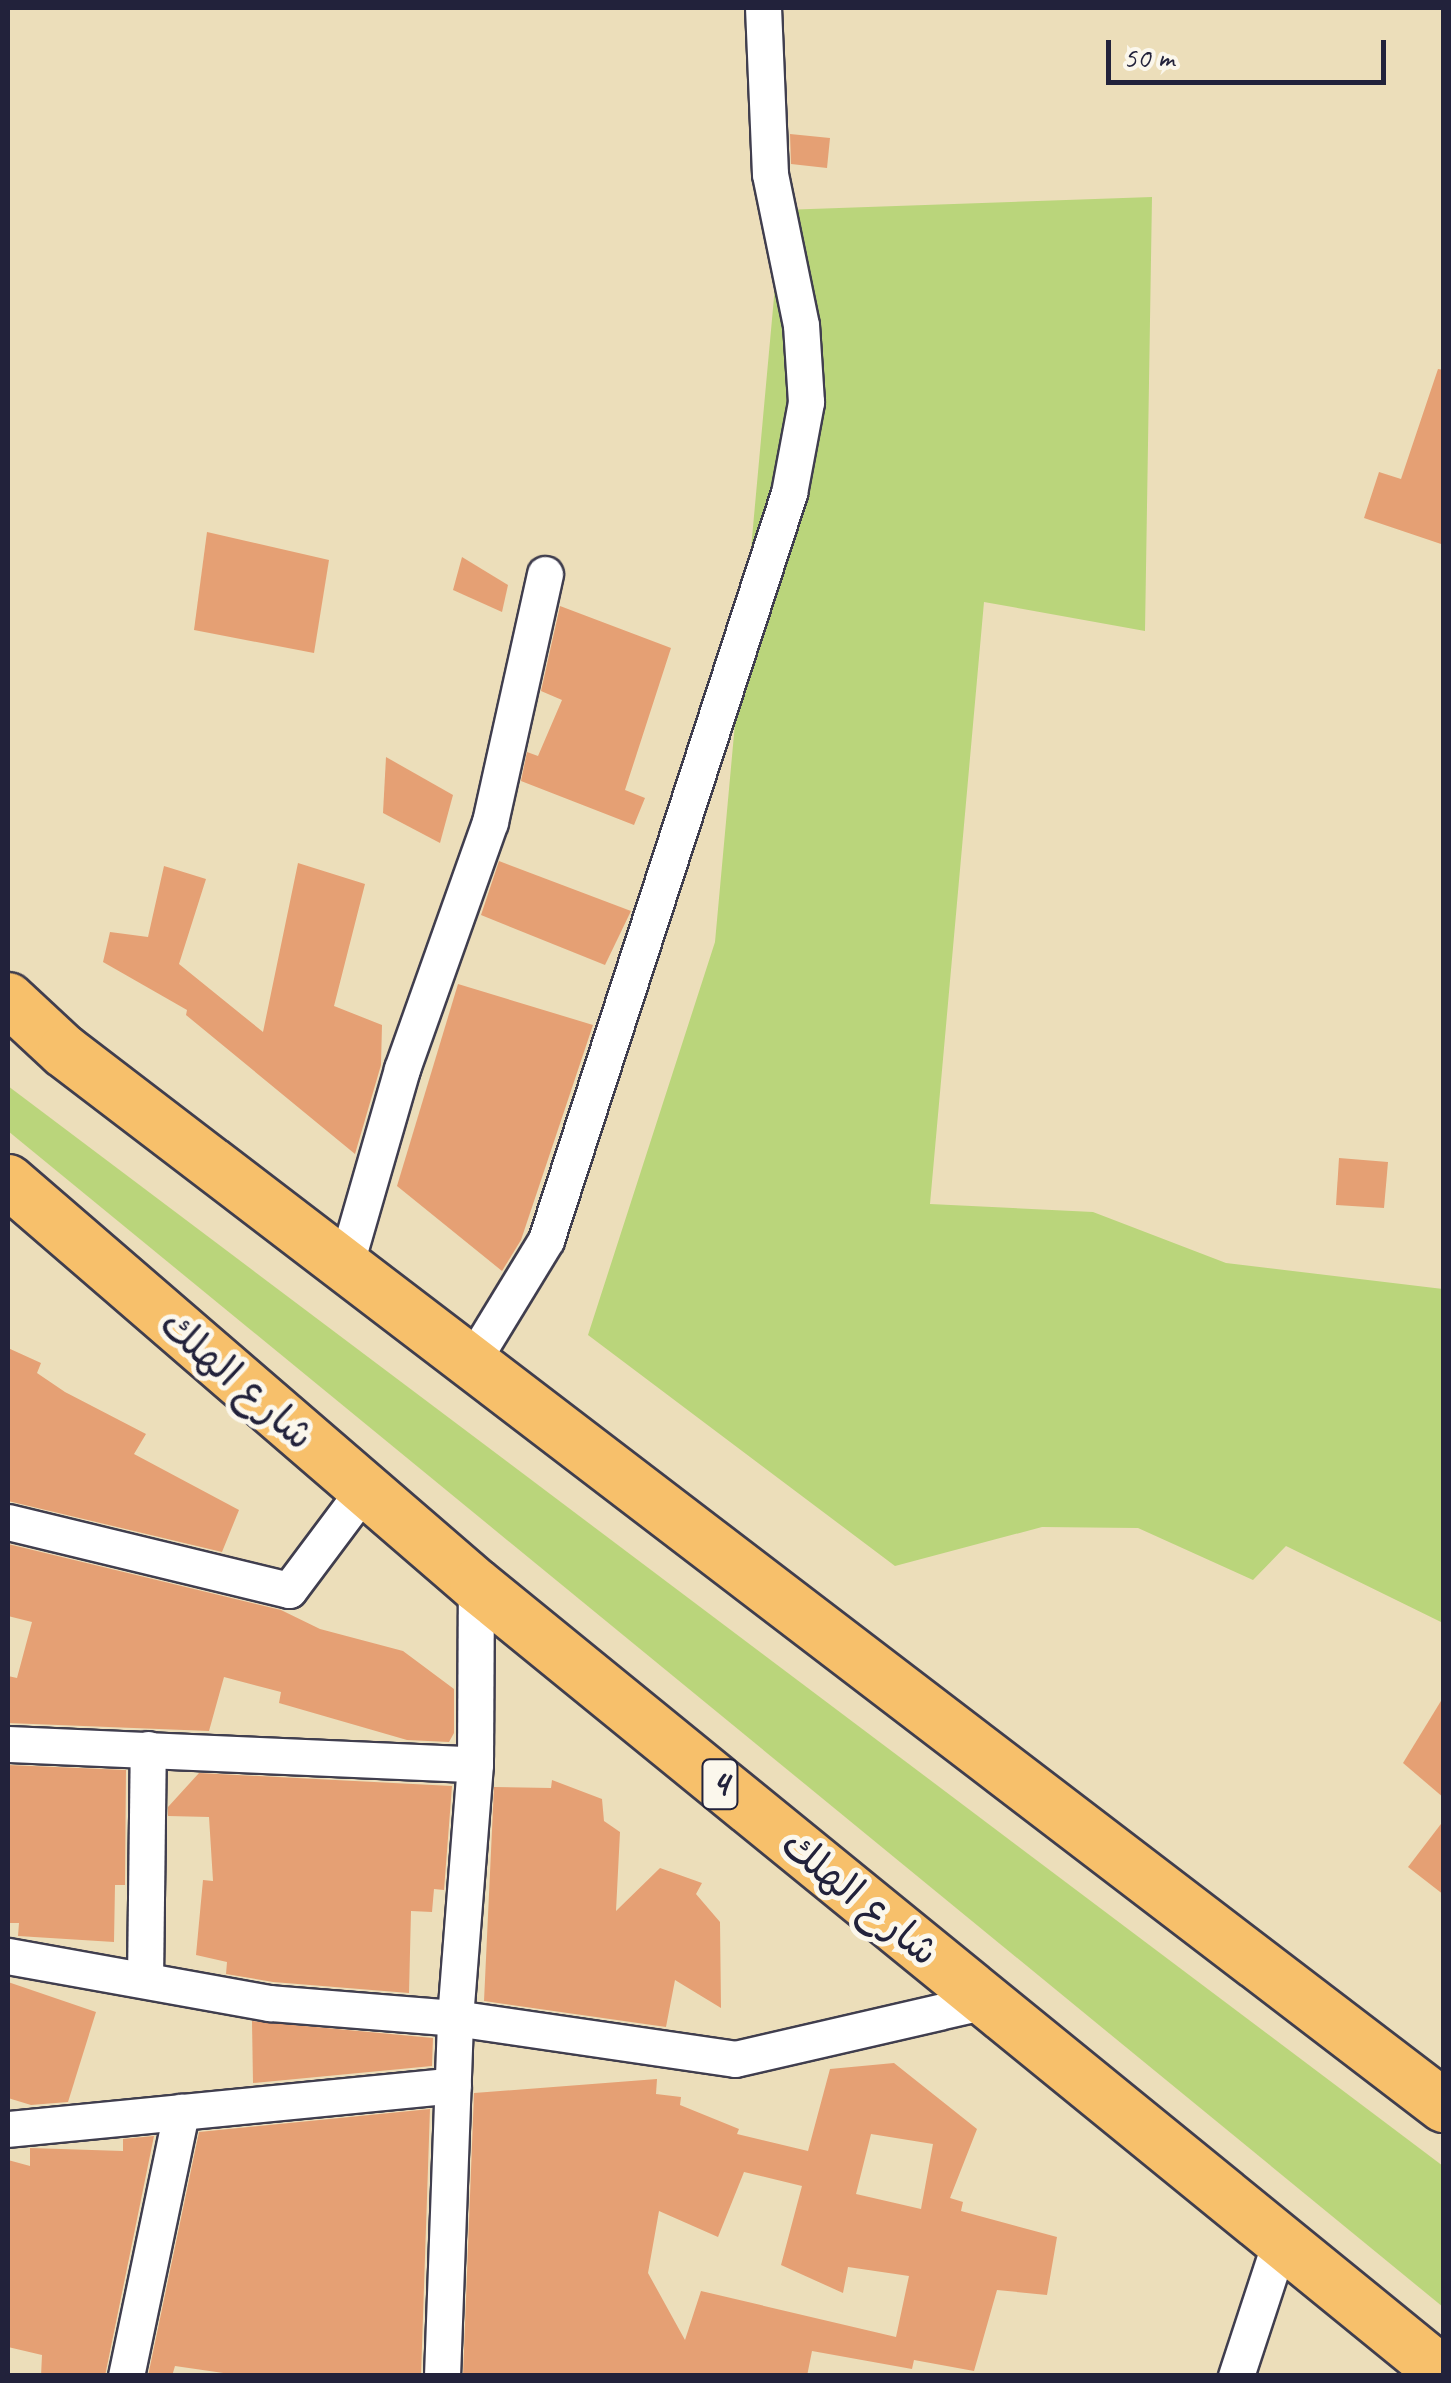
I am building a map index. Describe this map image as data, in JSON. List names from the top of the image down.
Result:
{
  "streets": {
    "highway": ["شارع الهلك", "4"]
  },
  "scale_bar": "50 m"
}
